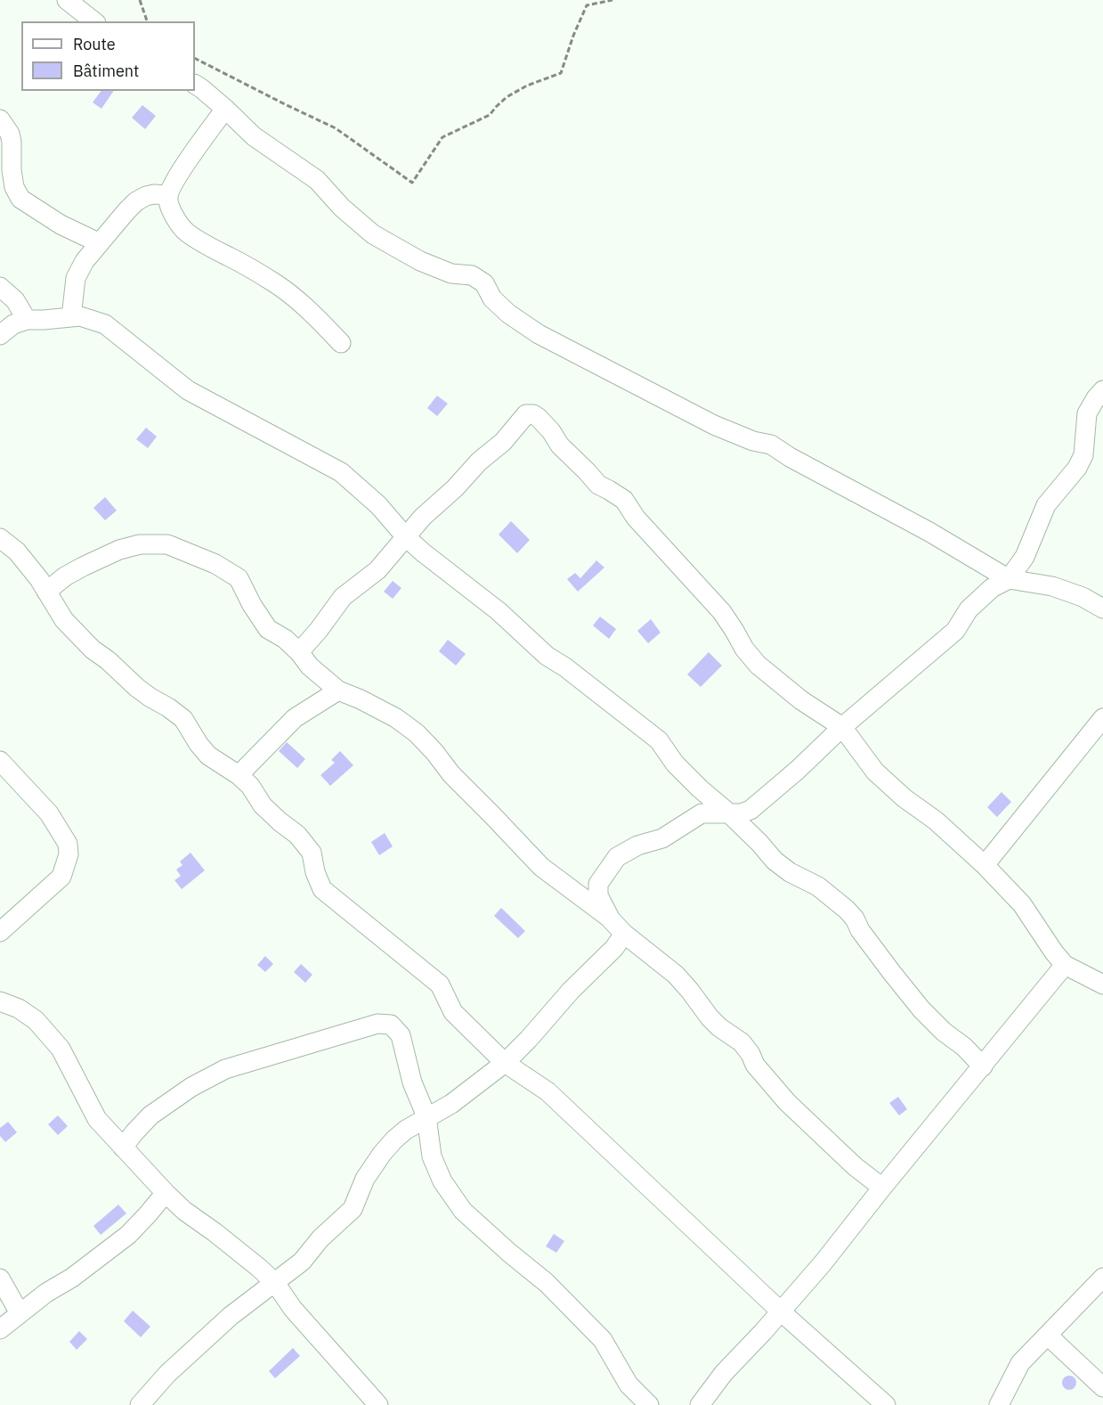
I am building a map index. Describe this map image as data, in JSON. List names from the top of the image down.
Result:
{
  "legend": ["Route", "Bâtiment"]
}
